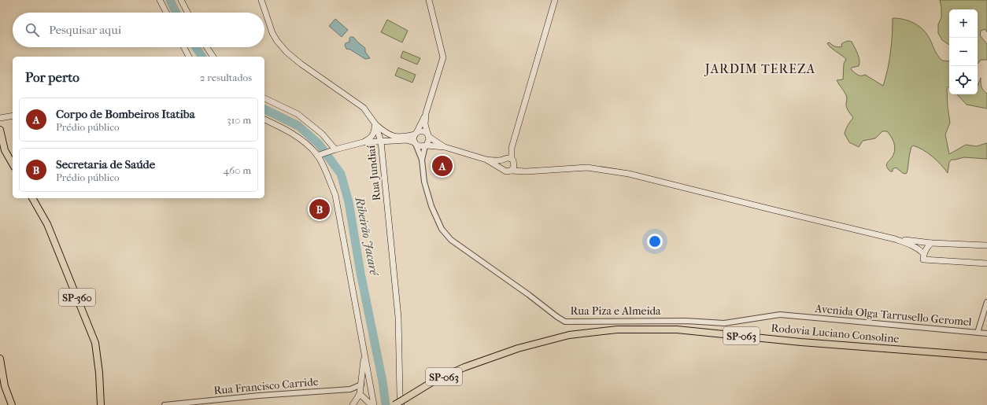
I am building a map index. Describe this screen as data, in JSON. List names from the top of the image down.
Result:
{
  "streets": {
    "main road": [
      "Rua Jundiaí",
      "SP-360",
      "Rodovia Luciano Consoline",
      "SP-063"
    ],
    "street": ["Rua Piza e Almeida", "Avenida Olga Tarrusello Geromel", "Rua Francisco Carride"]
  },
  "crossings": [
    ["Rua Piza e Almeida", "Avenida Olga Tarrusello Geromel"]
  ],
  "districts": ["JARDIM TEREZA"],
  "water": ["Ribeirão Jacaré"],
  "page": {
    "map_buttons": ["+", "−"],
    "search": "Pesquisar aqui",
    "heading": ["Por perto", "2 resultados"],
    "list": [
      {
        "mark": "A",
        "name": "Corpo de Bombeiros Itatiba",
        "note": "Prédio público",
        "value": "310 m"
      },
      {
        "mark": "B",
        "name": "Secretaria de Saúde",
        "note": "Prédio público",
        "value": "460 m"
      }
    ],
    "pins": ["A", "B"]
  }
}
